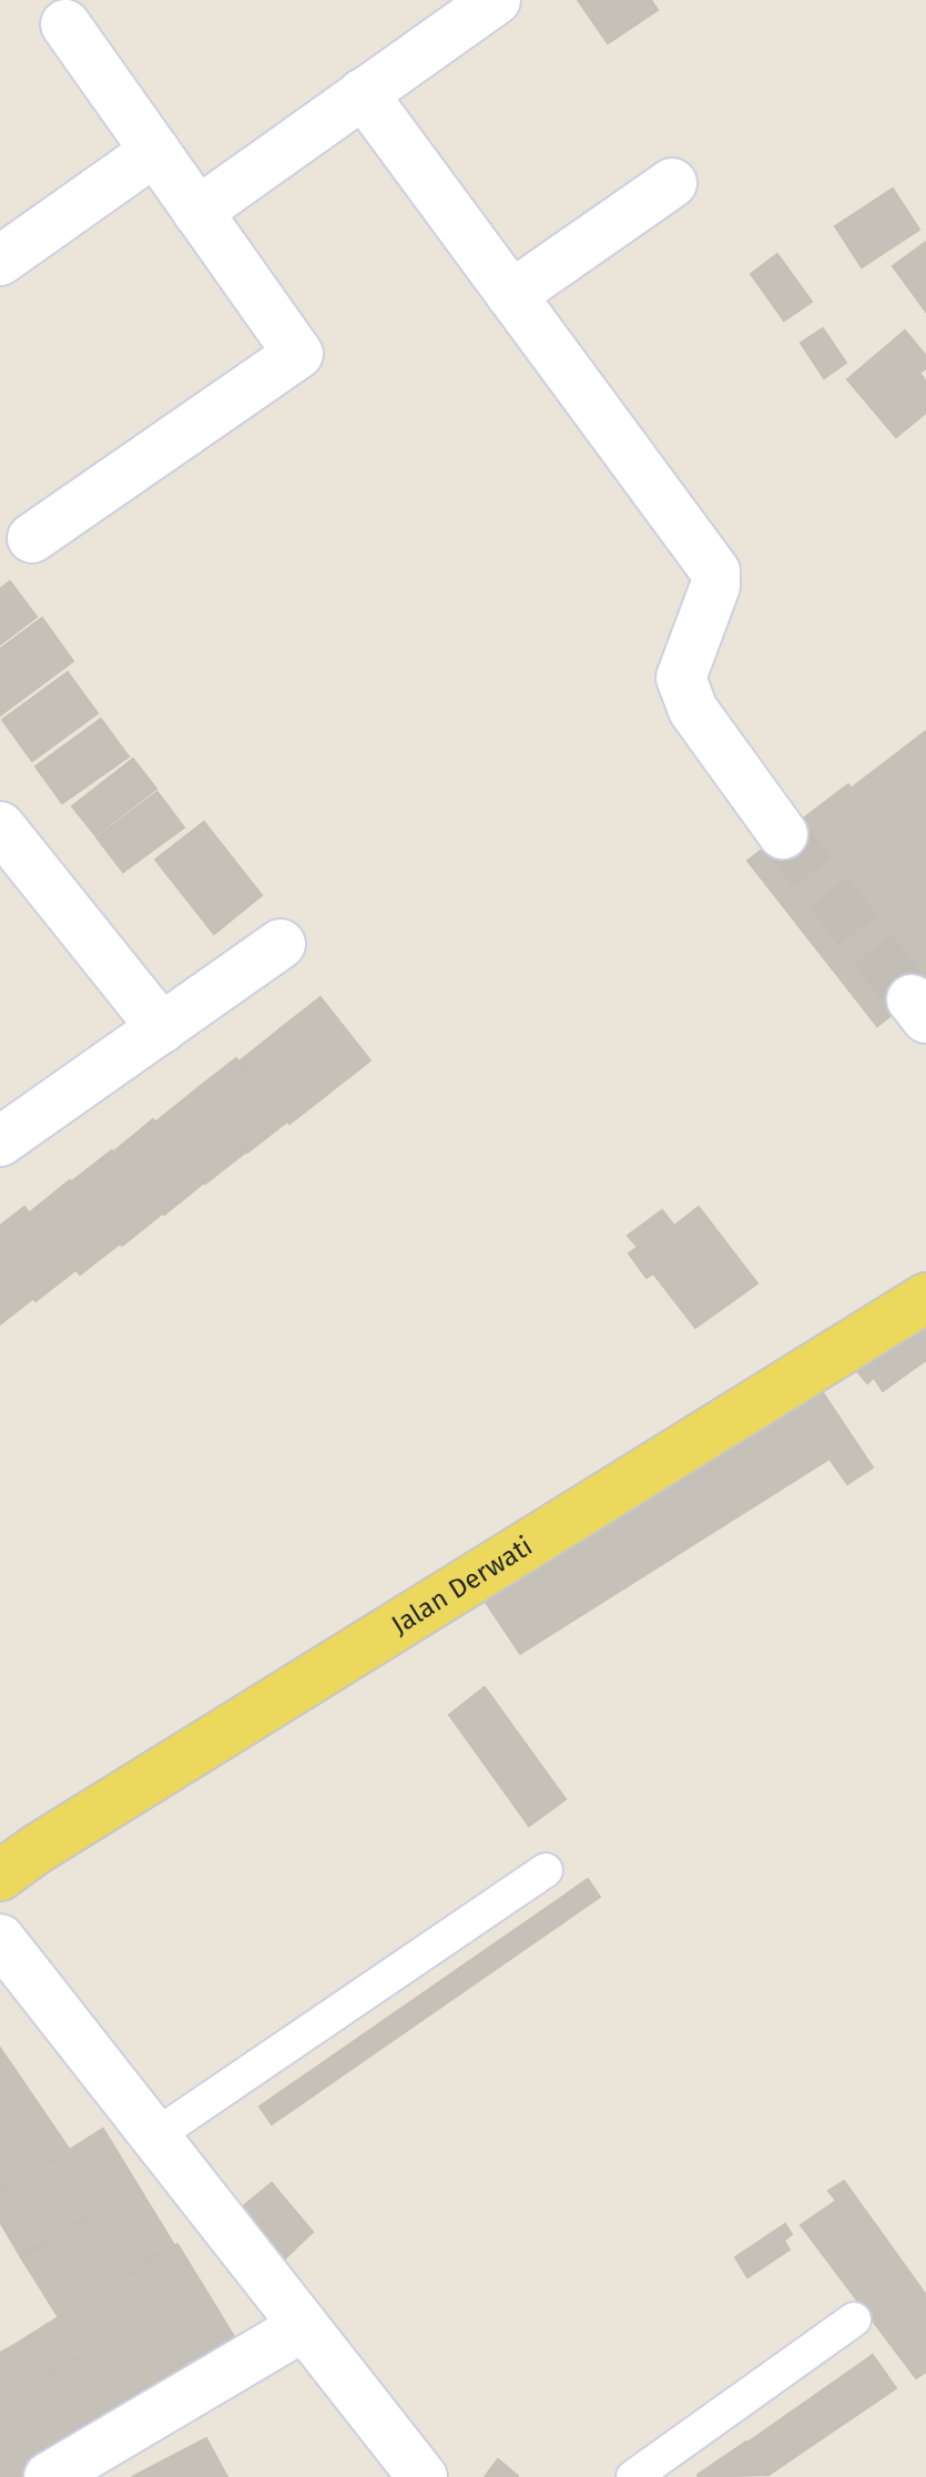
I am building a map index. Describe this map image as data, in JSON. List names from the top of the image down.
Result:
{
  "streets": {
    "main road": ["Jalan Derwati"]
  }
}
